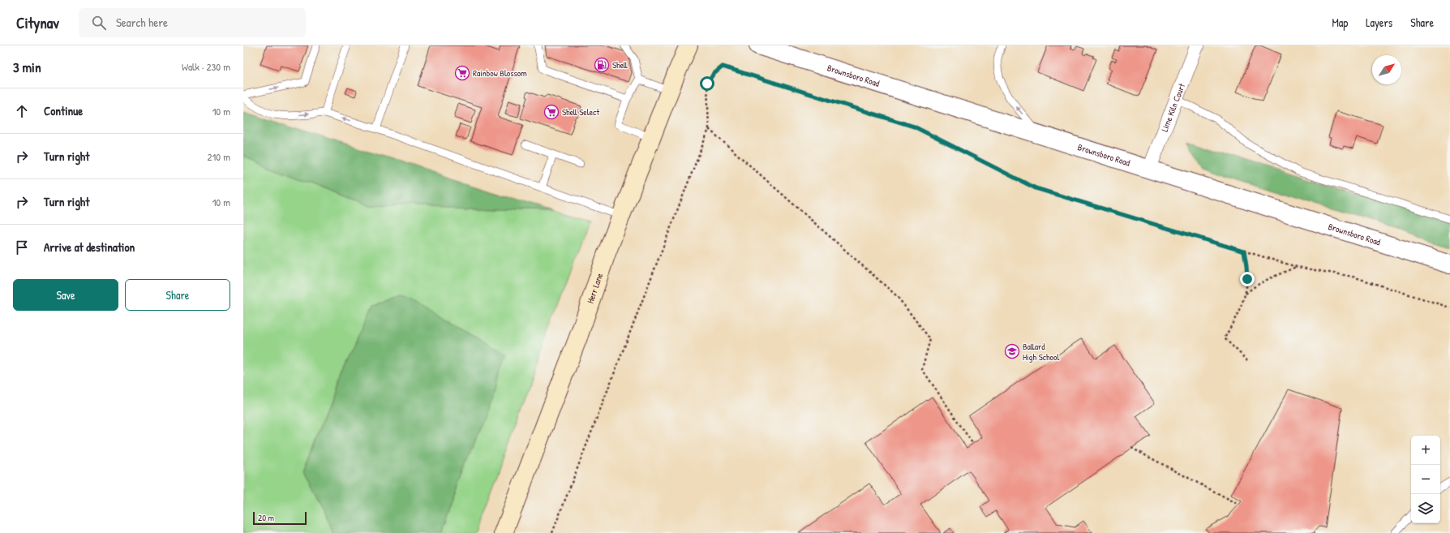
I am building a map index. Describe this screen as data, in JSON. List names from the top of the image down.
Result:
{
  "streets": {
    "main road": ["Herr Lane"],
    "street": ["Brownsboro Road", "Lime Kiln Court"]
  },
  "crossings": [
    ["Brownsboro Road", "Lime Kiln Court"]
  ],
  "places": {
    "fuel station": ["Shell"],
    "supermarket": ["Rainbow Blossom", "Shell Select"],
    "school or university": ["Ballard High School"]
  },
  "scale_bar": "20 m",
  "north": "top right",
  "page": {
    "header": "Citynav",
    "search": "Search here",
    "nav": ["Map", "Layers", "Share"],
    "heading": ["3 min", "Walk · 230 m"],
    "list": [
      ["Continue", "10 m"],
      ["Turn right", "210 m"],
      ["Turn right", "10 m"],
      "Arrive at destination"
    ],
    "buttons": ["Save", "Share"],
    "map_buttons": ["+", "−"],
    "scale": "20 m"
  }
}
